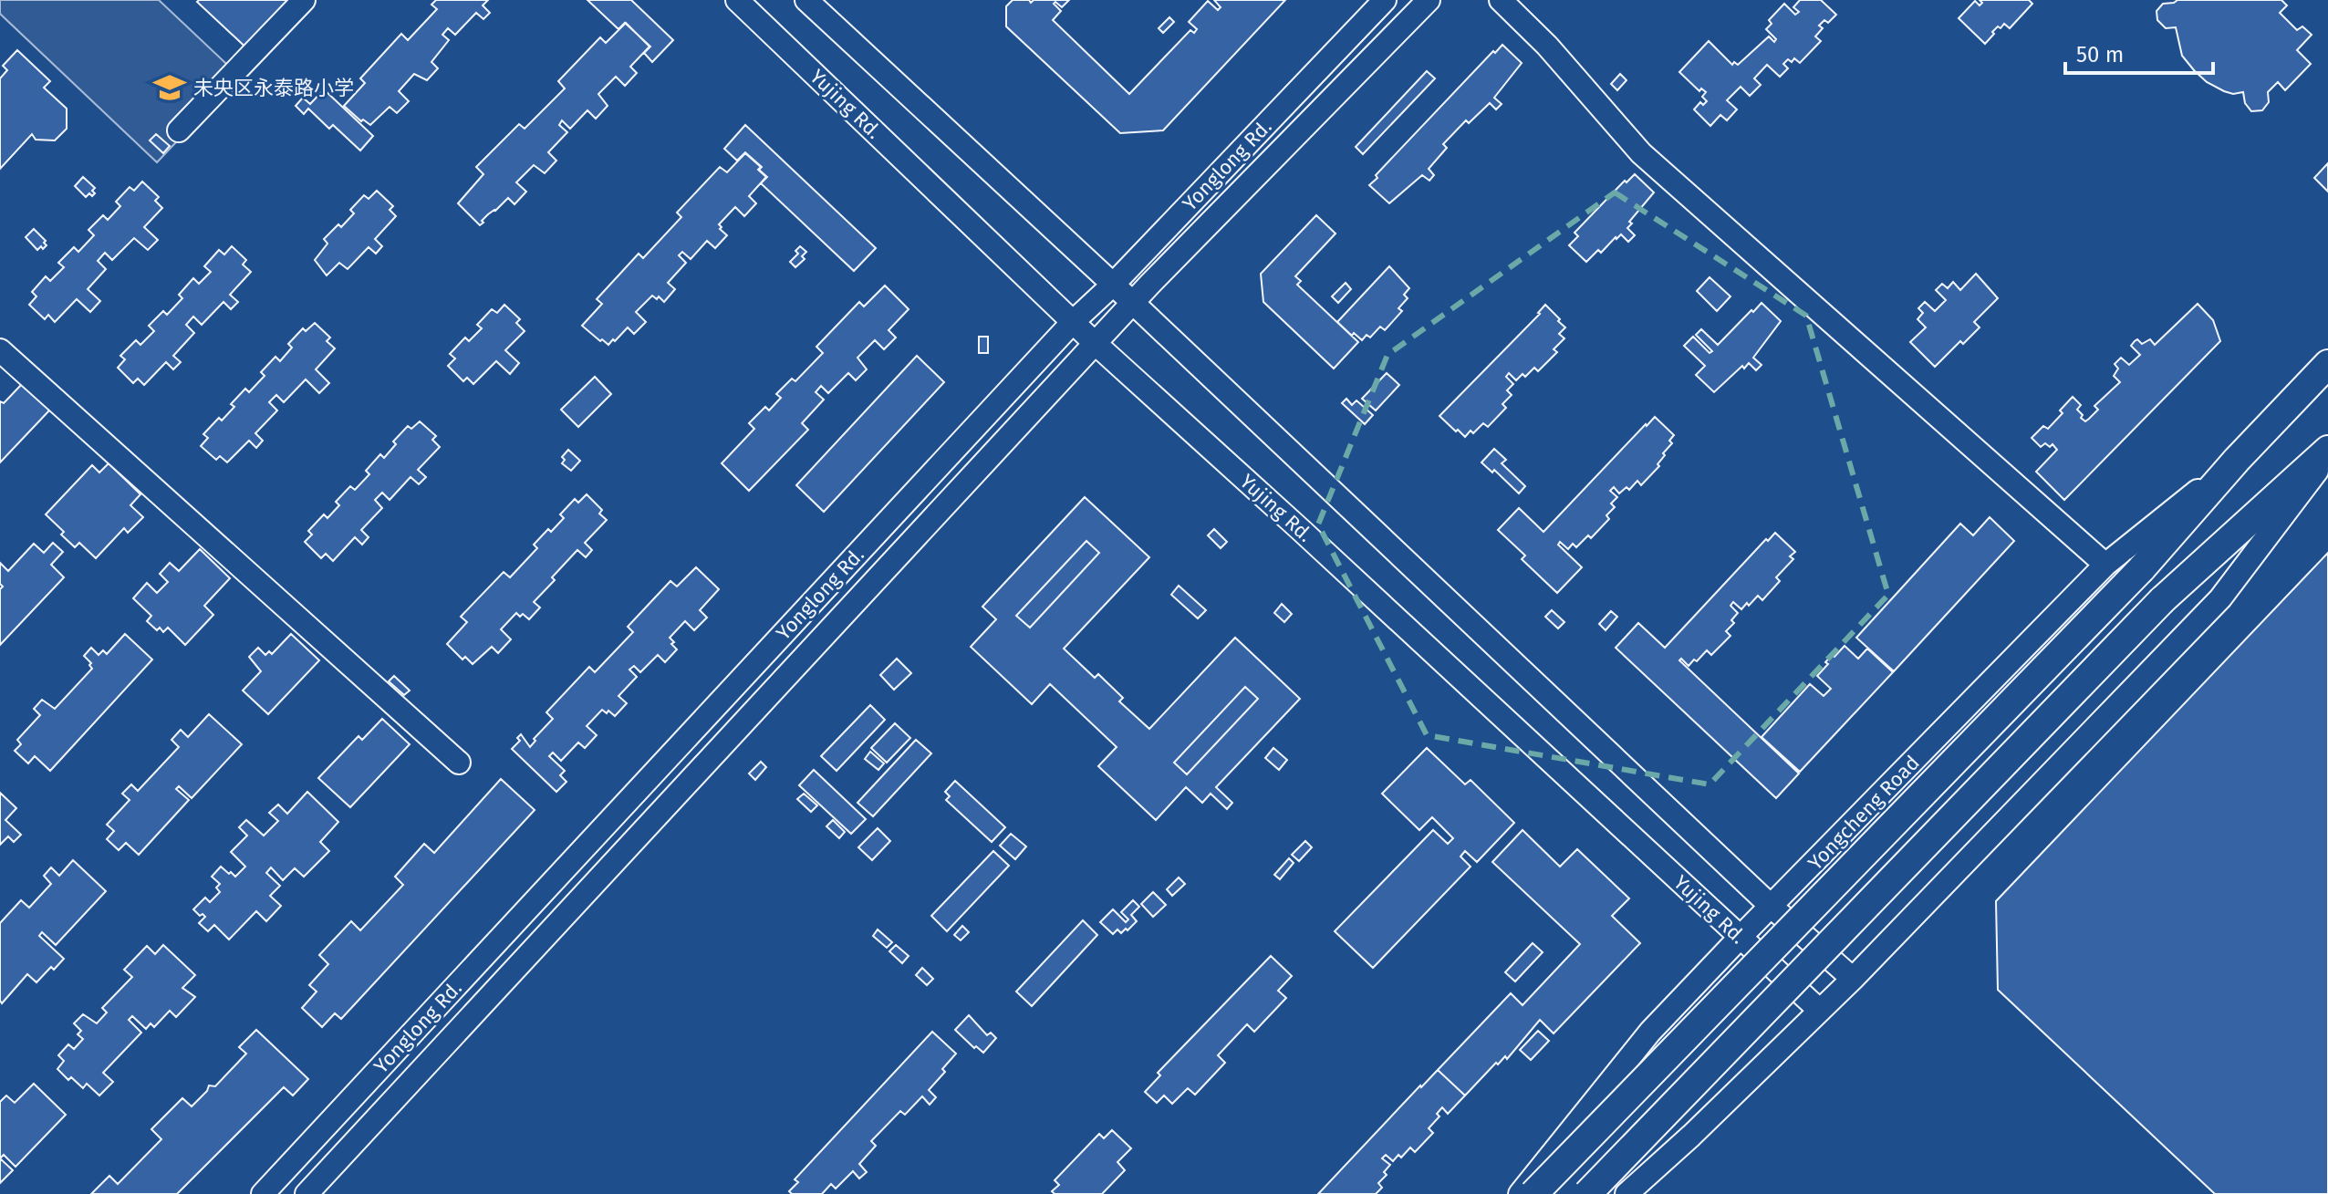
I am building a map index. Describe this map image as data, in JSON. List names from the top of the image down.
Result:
{
  "streets": {
    "main road": ["Yongcheng Road"],
    "street": ["Yujing Rd.", "Yonglong Rd."]
  },
  "crossings": [
    ["Yujing Rd.", "Yonglong Rd."],
    ["Yujing Rd.", "Yongcheng Road"]
  ],
  "places": {
    "school or university": ["未央区永泰路小学"]
  },
  "scale_bar": "50 m"
}
